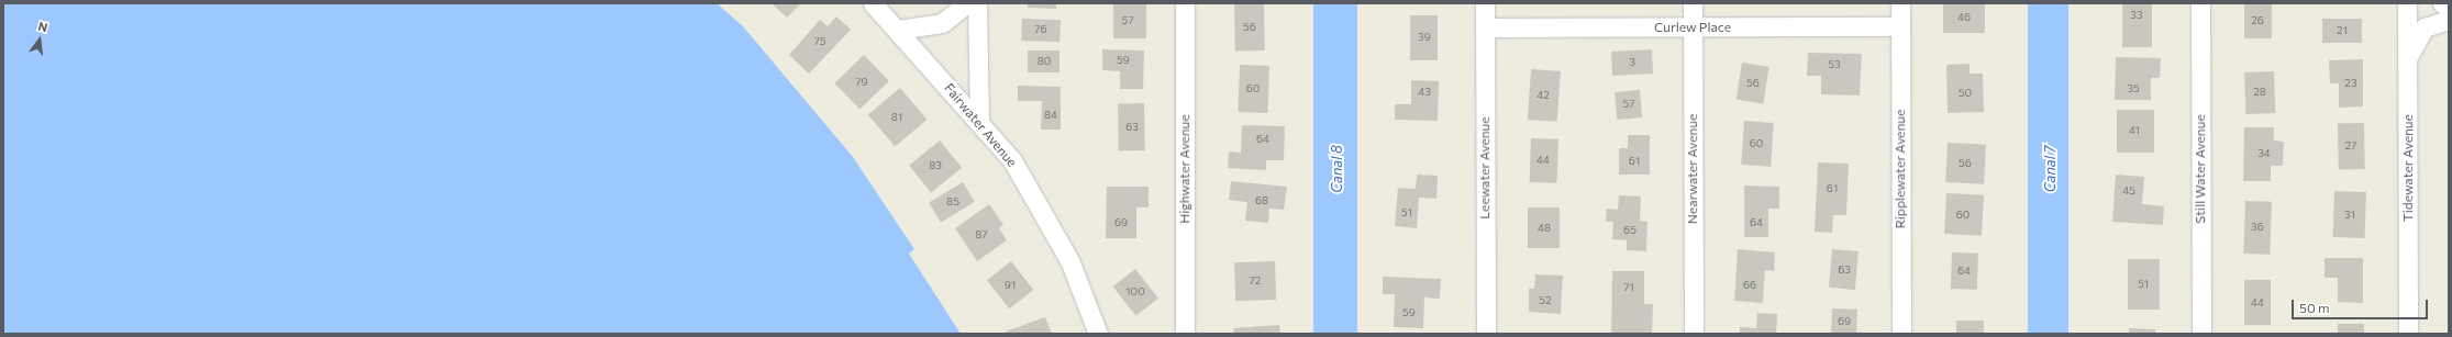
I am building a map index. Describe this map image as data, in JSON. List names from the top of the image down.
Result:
{
  "streets": {
    "street": [
      "Curlew Place",
      "Fairwater Avenue",
      "Leewater Avenue",
      "Tidewater Avenue",
      "Highwater Avenue",
      "Nearwater Avenue",
      "Ripplewater Avenue",
      "Still Water Avenue"
    ]
  },
  "crossings": [
    ["Curlew Place", "Leewater Avenue"],
    ["Curlew Place", "Nearwater Avenue"],
    ["Curlew Place", "Ripplewater Avenue"]
  ],
  "water": ["Canal 8", "Canal 7"],
  "house_numbers": [
    "33",
    "46",
    "57",
    "26",
    "56",
    "76",
    "21",
    "39",
    "75",
    "59",
    "80",
    "3",
    "53",
    "79",
    "56",
    "23",
    "60",
    "35",
    "43",
    "28",
    "50",
    "42",
    "57",
    "84",
    "81",
    "63",
    "41",
    "64",
    "60",
    "27",
    "34",
    "44",
    "61",
    "56",
    "83",
    "61",
    "45",
    "68",
    "85",
    "51",
    "60",
    "31",
    "69",
    "64",
    "36",
    "48",
    "65",
    "87",
    "63",
    "64",
    "72",
    "51",
    "91",
    "66",
    "71",
    "100",
    "52",
    "44",
    "59",
    "69"
  ],
  "scale_bar": "50 m",
  "north": "top"
}
